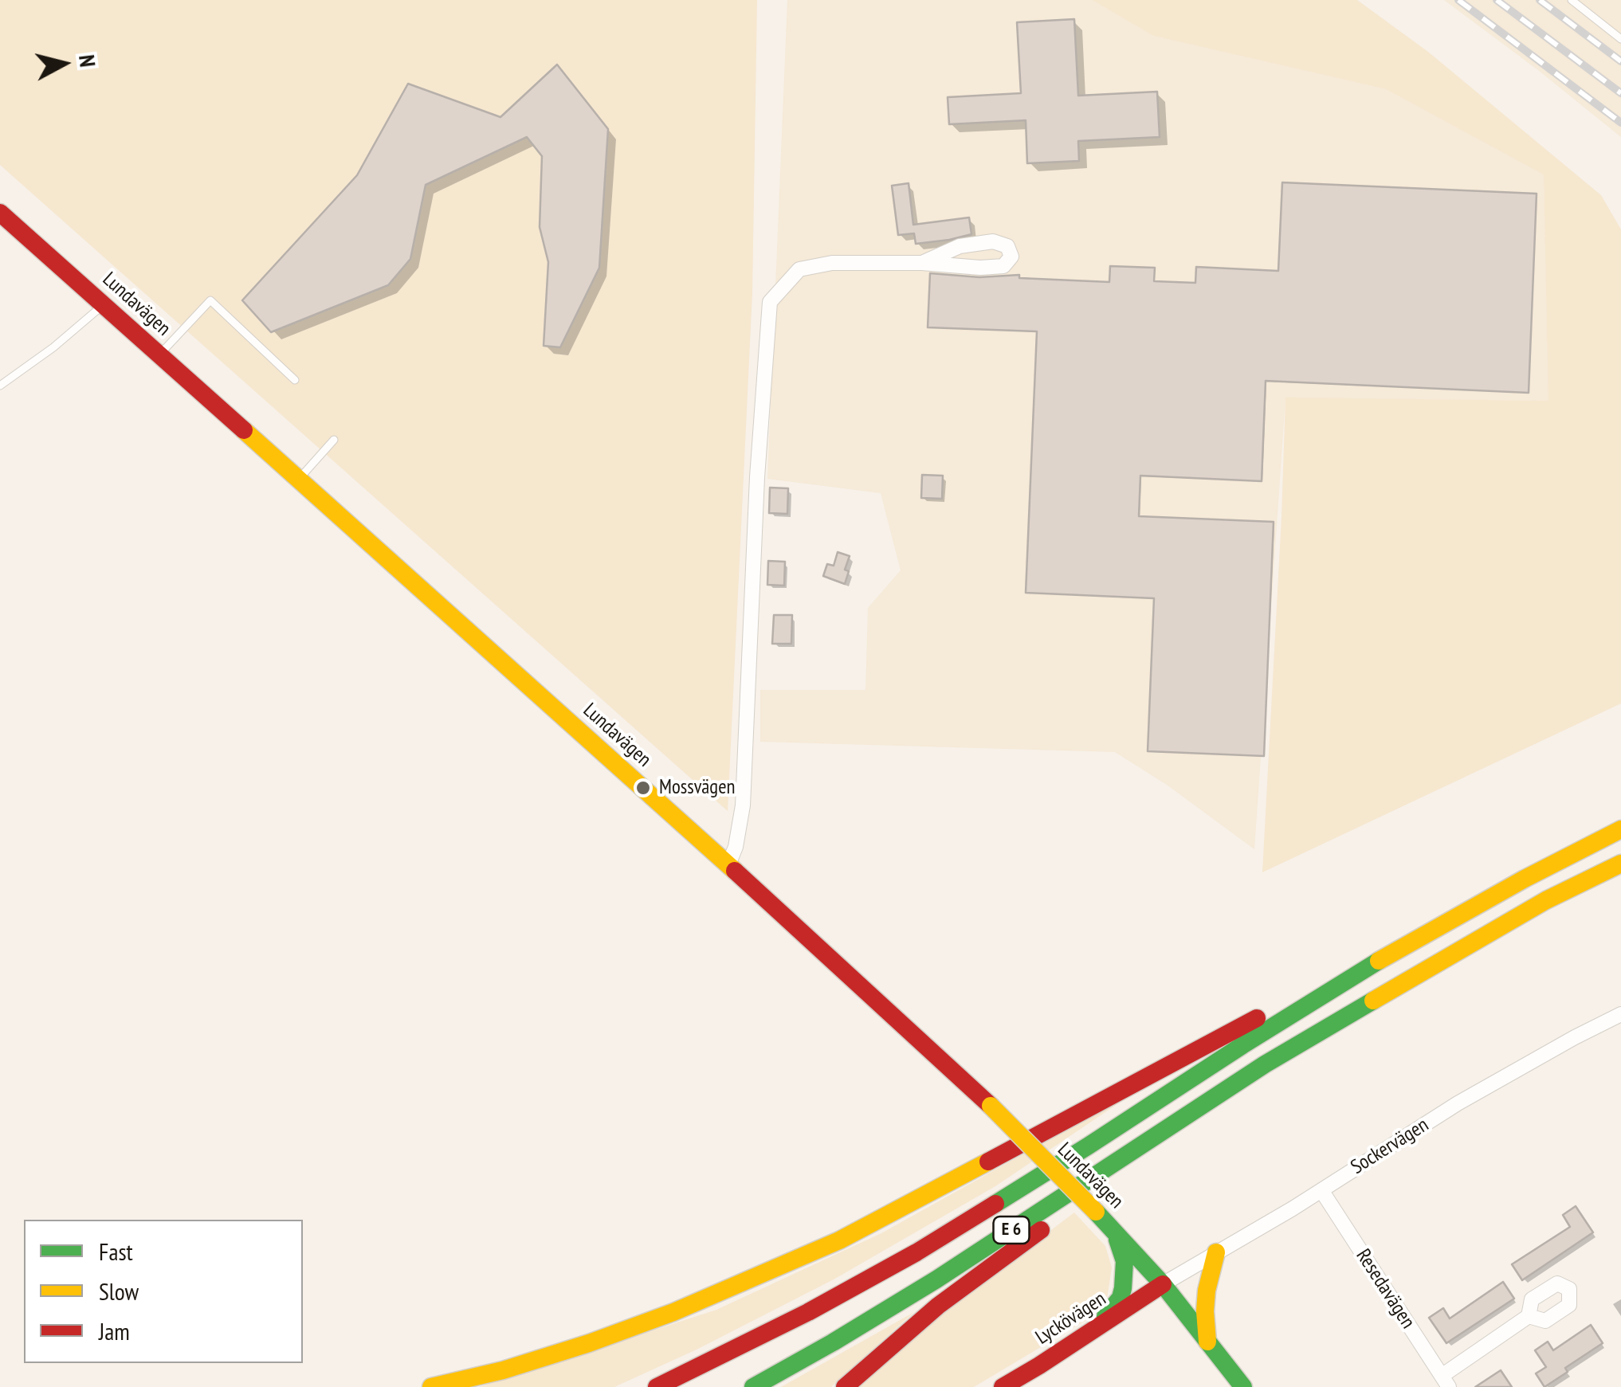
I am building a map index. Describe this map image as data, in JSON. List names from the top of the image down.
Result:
{
  "streets": {
    "main road": ["Lundavägen", "E 6", "Lyckövägen"],
    "street": ["Sockervägen", "Resedavägen"]
  },
  "crossings": [
    ["Lundavägen", "Sockervägen"],
    ["Lundavägen", "Lyckövägen"],
    ["Sockervägen", "Resedavägen"],
    ["Sockervägen", "Lyckövägen"]
  ],
  "places": ["Mossvägen"],
  "legend": ["Fast", "Slow", "Jam"],
  "north": "right"
}
